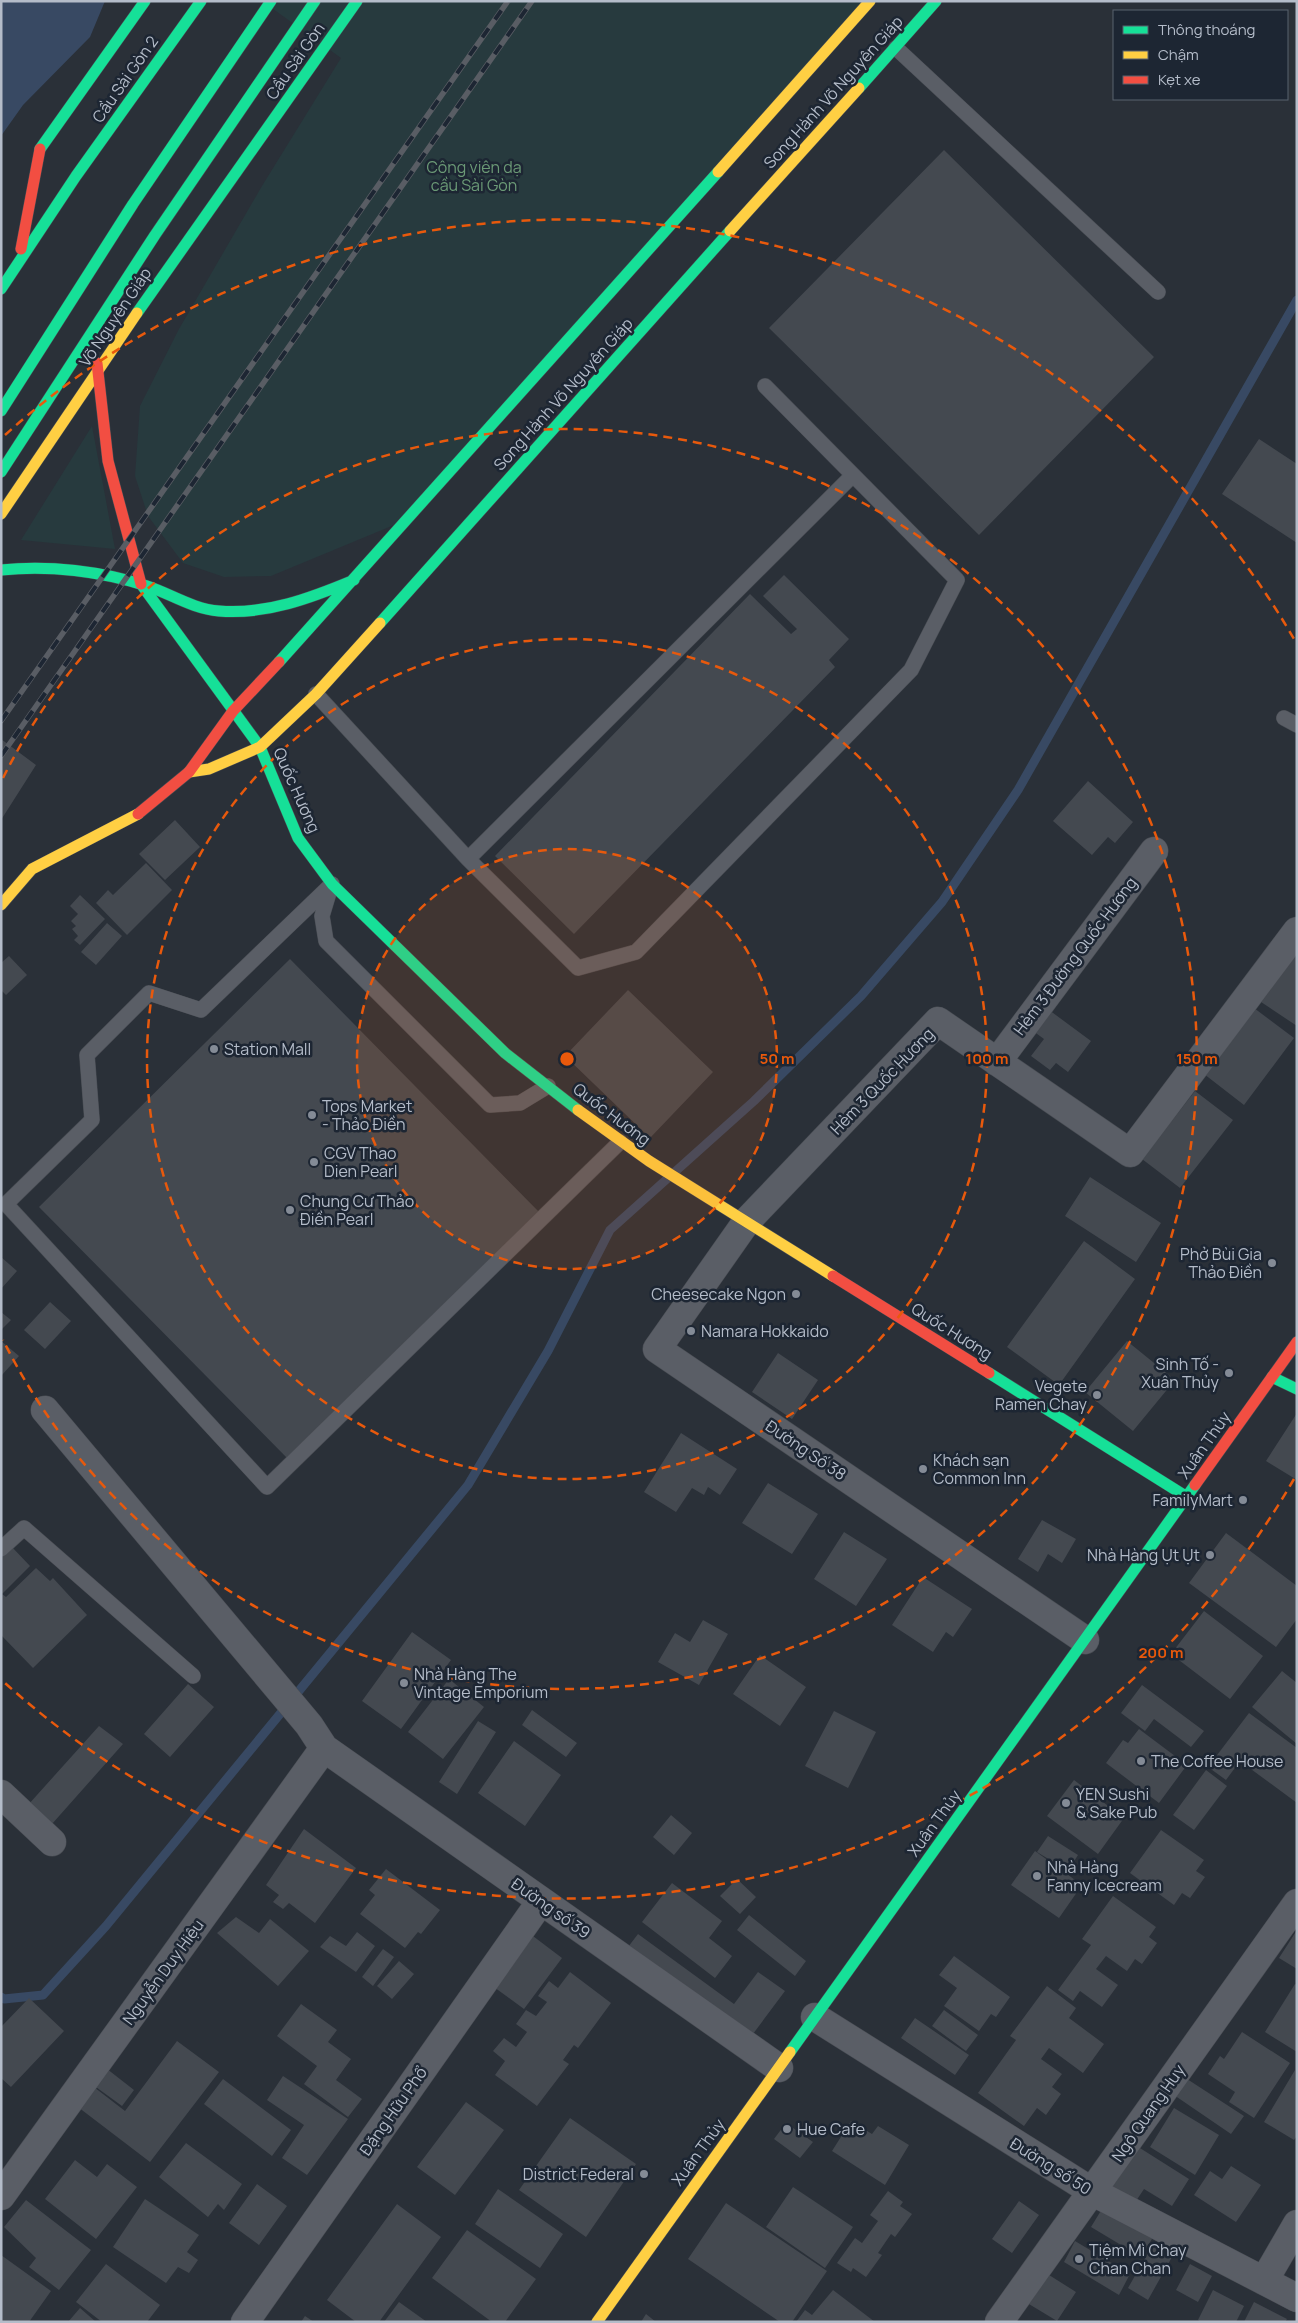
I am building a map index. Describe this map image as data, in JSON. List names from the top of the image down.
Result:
{
  "streets": {
    "main road": [
      "Cầu Sài Gòn",
      "Cầu Sài Gòn 2",
      "Song Hành Võ Nguyên Giáp",
      "Võ Nguyên Giáp",
      "Quốc Hương",
      "Xuân Thủy"
    ],
    "street": [
      "Hẻm 3 Đường Quốc Hương",
      "Hẻm 3 Quốc Hương",
      "Đường Số 38",
      "Đường số 39",
      "Nguyễn Duy Hiệu",
      "Đặng Hữu Phổ",
      "Ngô Quang Huy",
      "Đường số 50"
    ]
  },
  "crossings": [
    ["Cầu Sài Gòn", "Võ Nguyên Giáp"],
    ["Song Hành Võ Nguyên Giáp", "Quốc Hương"],
    ["Quốc Hương", "Hẻm 3 Quốc Hương"],
    ["Quốc Hương", "Xuân Thủy"],
    ["Quốc Hương", "Đường Số 38"],
    ["Hẻm 3 Đường Quốc Hương", "Hẻm 3 Quốc Hương"],
    ["Hẻm 3 Quốc Hương", "Đường Số 38"],
    ["Xuân Thủy", "Đường Số 38"],
    ["Xuân Thủy", "Đường số 39"],
    ["Xuân Thủy", "Đường số 50"],
    ["Đường số 39", "Nguyễn Duy Hiệu"],
    ["Đường số 39", "Đặng Hữu Phổ"],
    ["Ngô Quang Huy", "Đường số 50"]
  ],
  "parks": ["Công viên dạ cầu Sài Gòn"],
  "places": [
    "Station Mall",
    "Tops Market - Thảo Điền",
    "CGV Thao Dien Pearl",
    "Chung Cư Thảo Điền Pearl",
    "Phở Bùi Gia Thảo Điền",
    "Cheesecake Ngon",
    "Namara Hokkaido",
    "Sinh Tố - Xuân Thủy",
    "Vegete Ramen Chay",
    "Khách sạn Common Inn",
    "FamilyMart",
    "Nhà Hàng Ụt Ụt",
    "Nhà Hàng The Vintage Emporium",
    "The Coffee House",
    "YEN Sushi & Sake Pub",
    "Nhà Hàng Fanny Icecream",
    "Hue Cafe",
    "District Federal",
    "Tiệm Mì Chay Chan Chan"
  ],
  "legend": ["Thông thoáng", "Chậm", "Kẹt xe"],
  "rings": [
    "50 m",
    "100 m",
    "150 m",
    "200 m"
  ]
}
